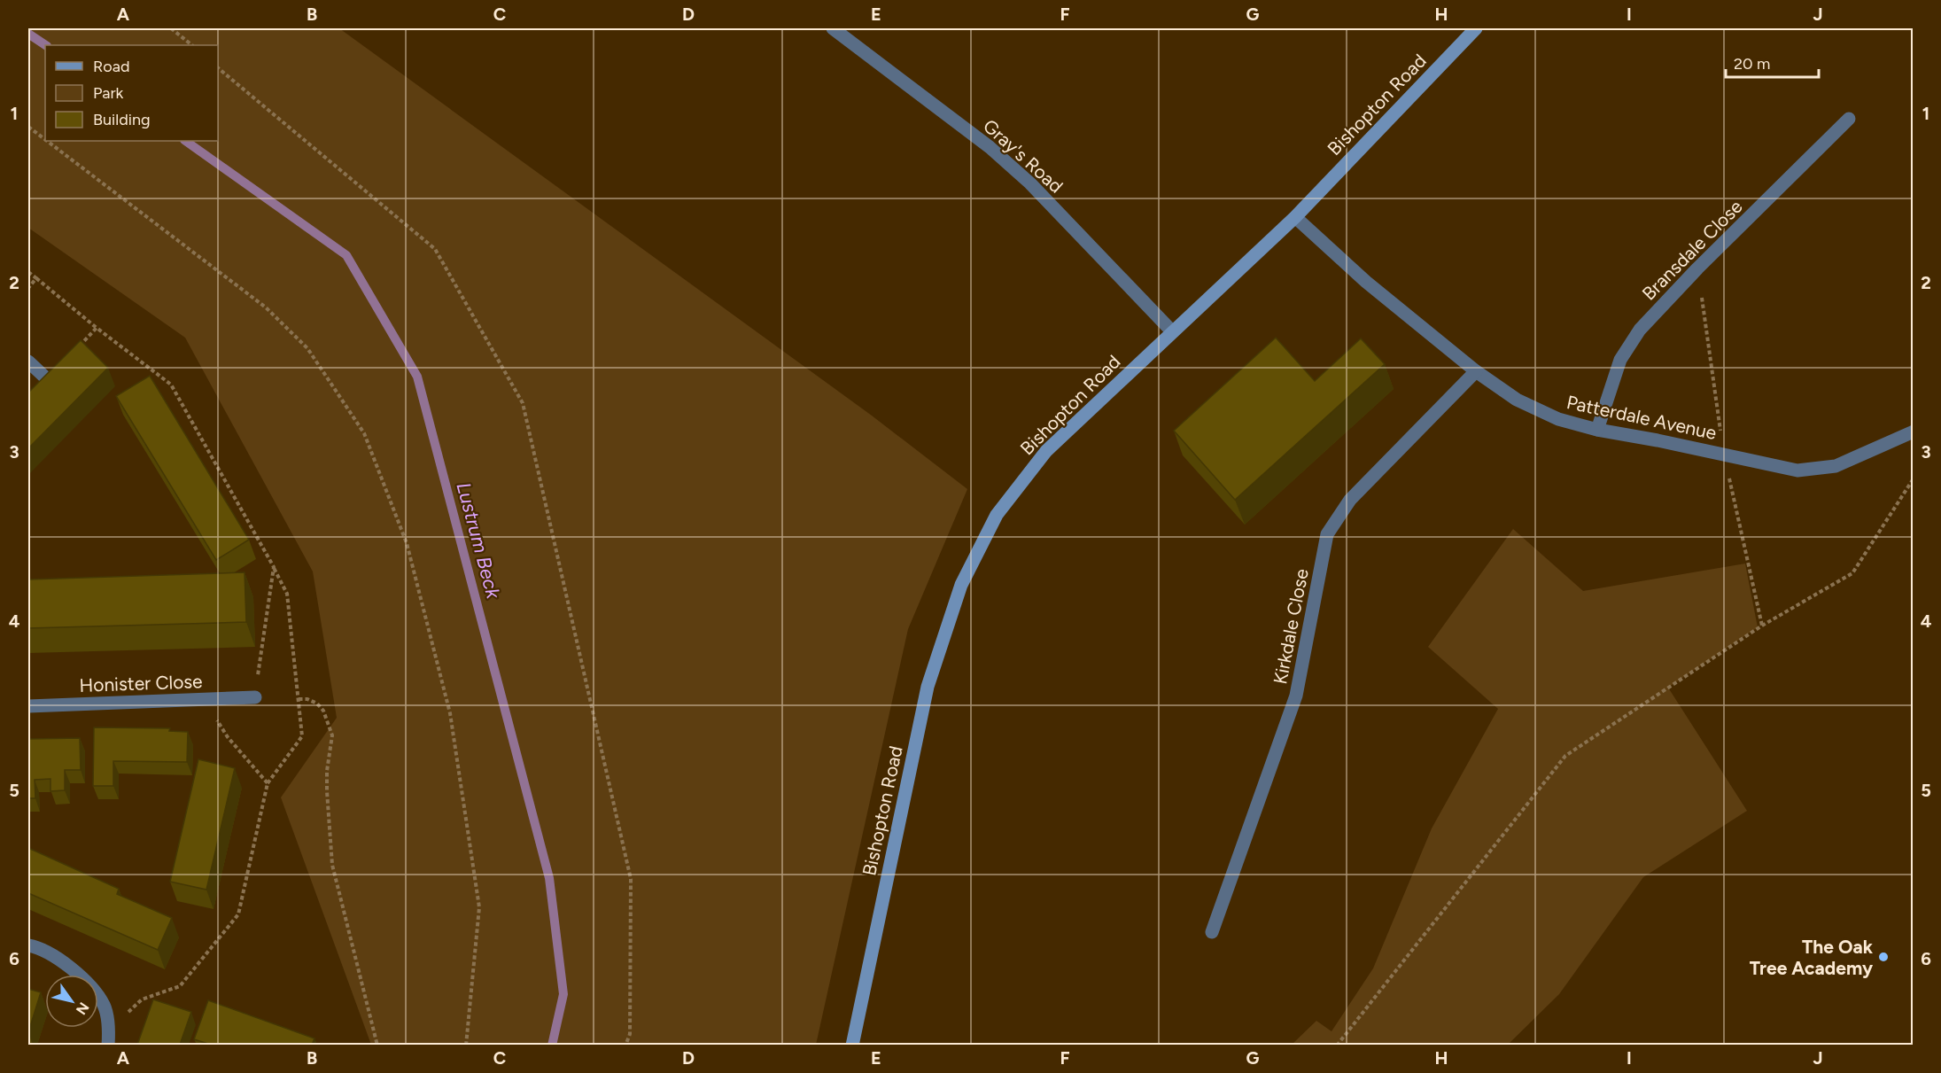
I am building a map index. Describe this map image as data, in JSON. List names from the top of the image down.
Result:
{
  "streets": {
    "street": [
      "Bishopton Road",
      "Gray's Road",
      "Bransdale Close",
      "Patterdale Avenue",
      "Kirkdale Close",
      "Honister Close"
    ]
  },
  "crossings": [
    ["Bishopton Road", "Gray's Road"],
    ["Bishopton Road", "Patterdale Avenue"],
    ["Bransdale Close", "Patterdale Avenue"],
    ["Patterdale Avenue", "Kirkdale Close"]
  ],
  "water": ["Lustrum Beck"],
  "places": ["The Oak Tree Academy"],
  "legend": ["Road", "Park", "Building"],
  "scale_bar": "20 m",
  "north": "bottom right",
  "grid": {
    "columns": [
      "A",
      "B",
      "C",
      "D",
      "E",
      "F",
      "G",
      "H",
      "I",
      "J"
    ],
    "rows": [
      "1",
      "2",
      "3",
      "4",
      "5",
      "6"
    ]
  }
}
